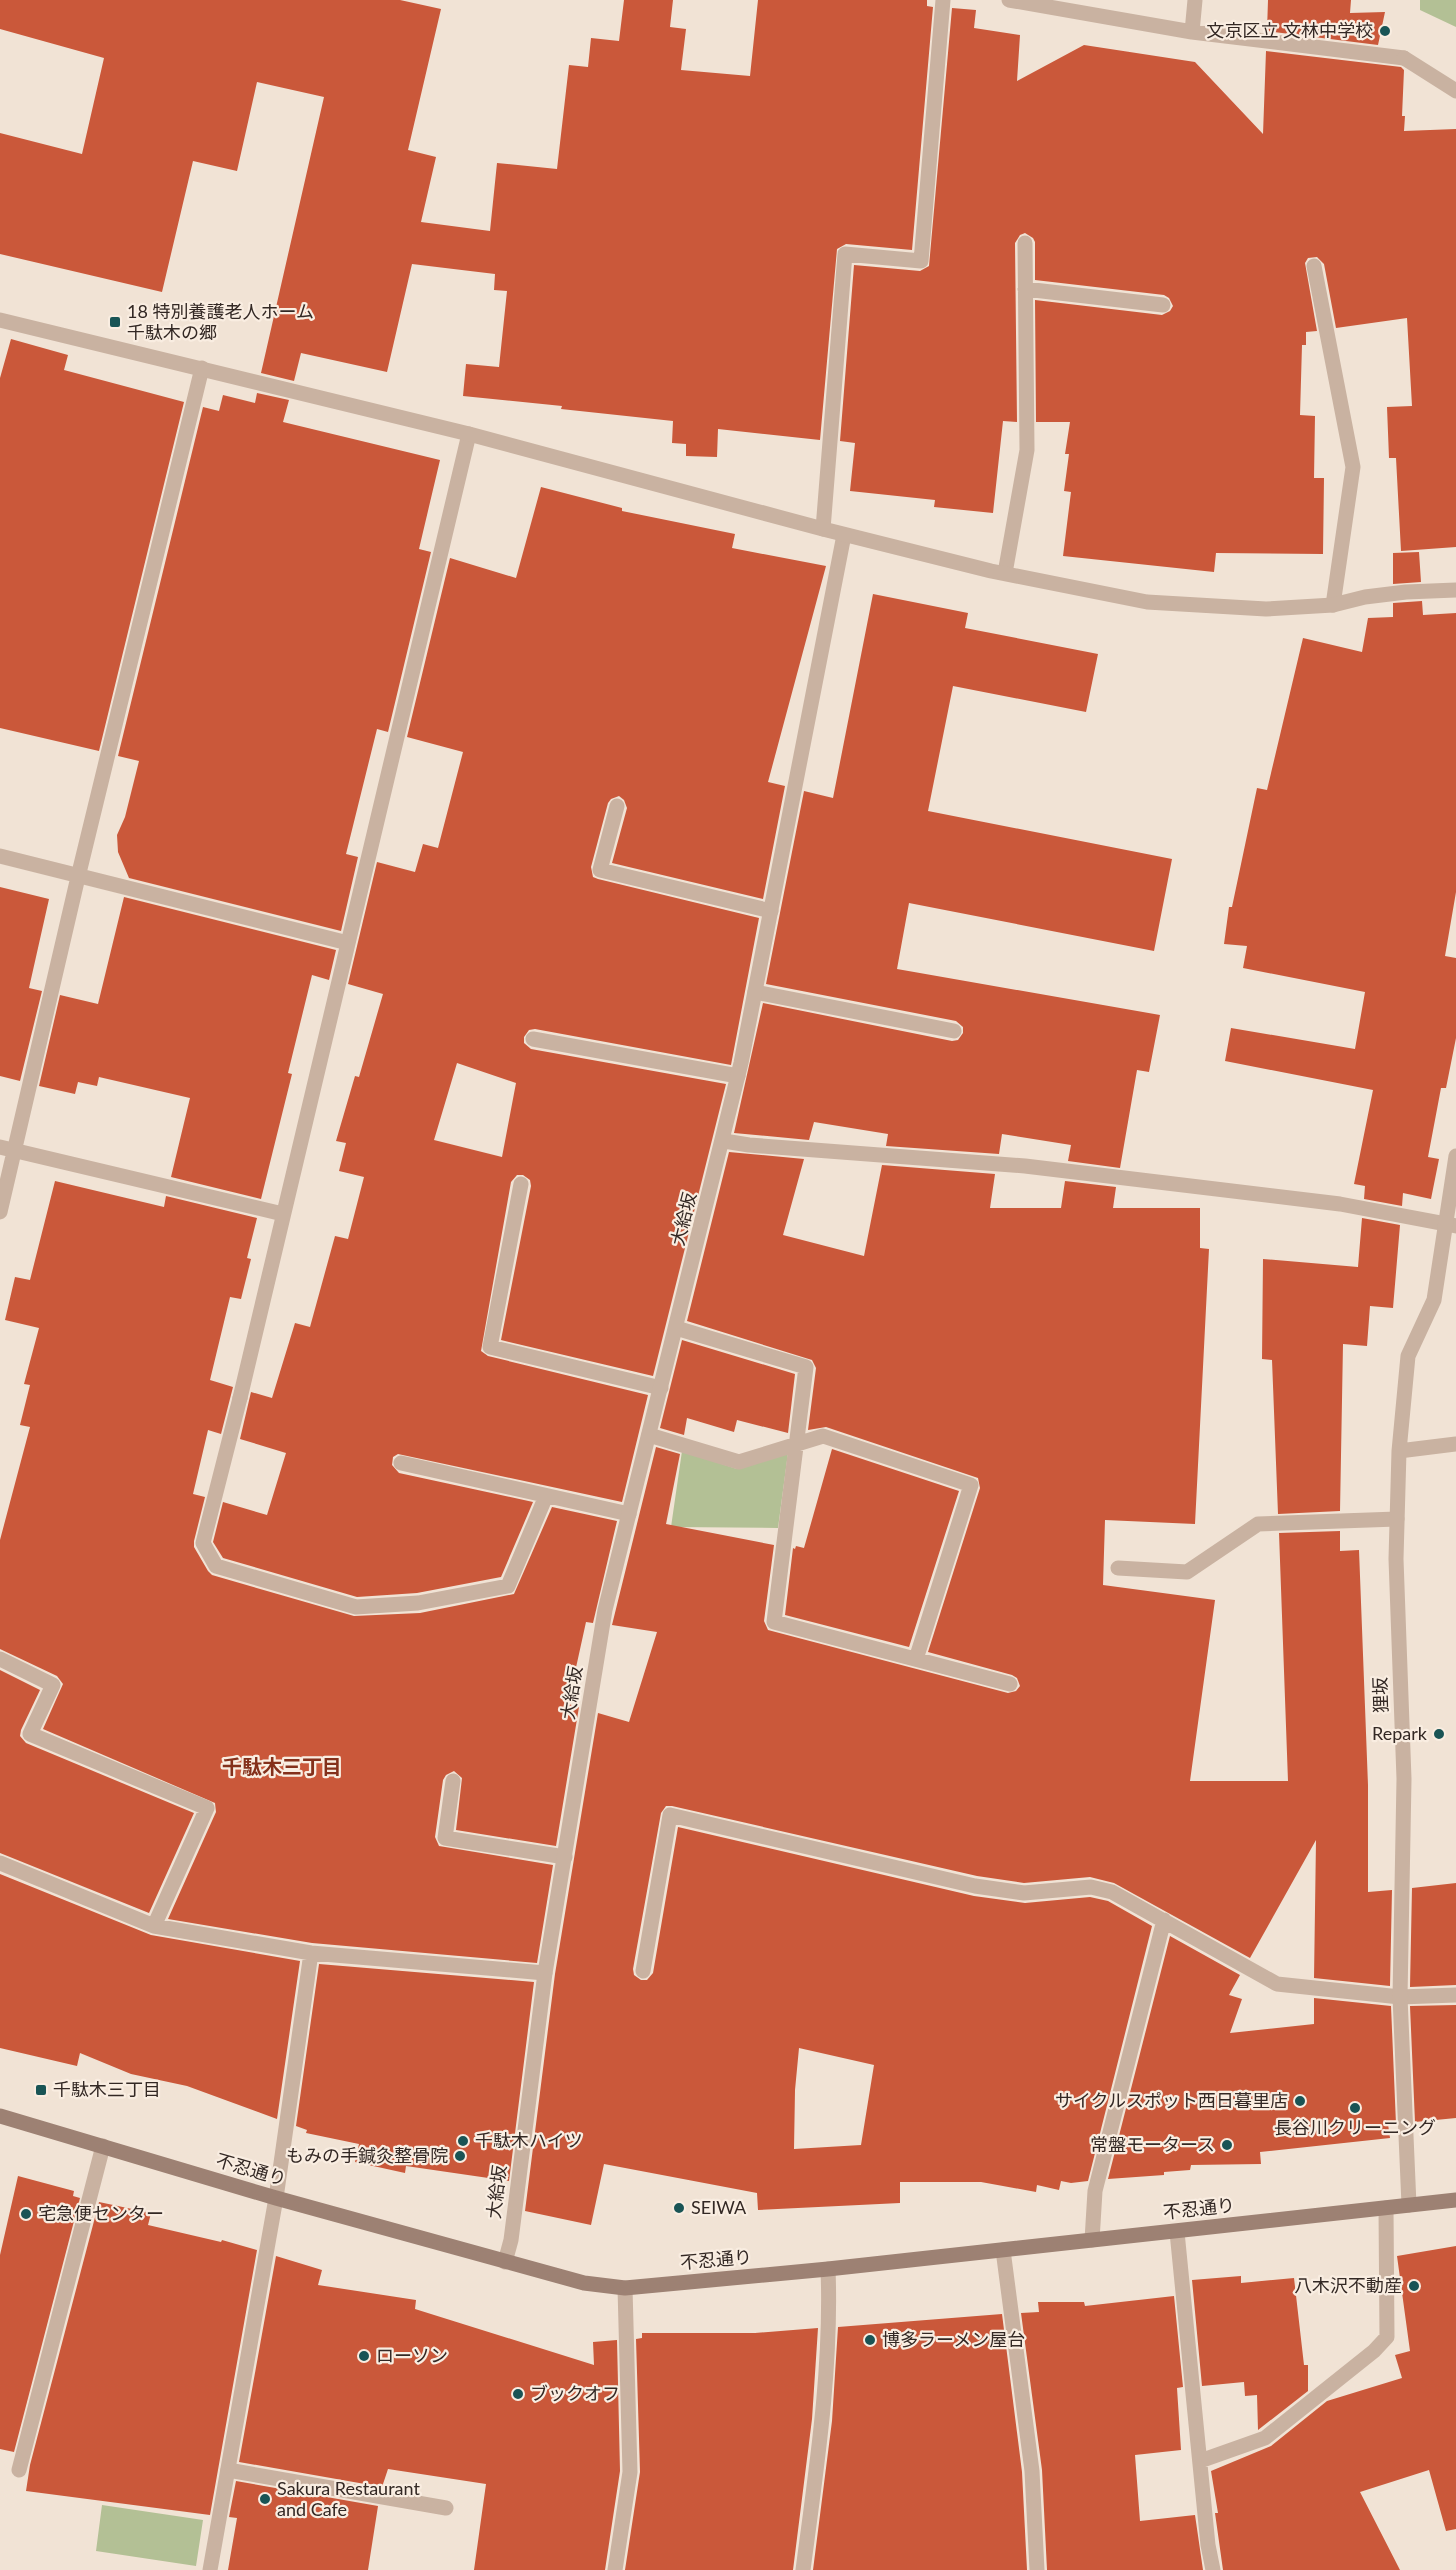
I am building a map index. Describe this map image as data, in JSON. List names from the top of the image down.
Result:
{
  "streets": {
    "main road": ["不忍通り"],
    "street": ["大給坂", "狸坂"]
  },
  "crossings": [
    ["大給坂", "不忍通り"],
    ["狸坂", "不忍通り"]
  ],
  "districts": ["千駄木三丁目"],
  "places": {
    "other": [
      "文京区立 文林中学校",
      "Repark",
      "サイクルスポット西日暮里店",
      "長谷川クリーニング",
      "千駄木ハイツ",
      "常盤モータース",
      "もみの手鍼灸整骨院",
      "SEIWA",
      "宅急便センター",
      "八木沢不動産",
      "博多ラーメン屋台",
      "ローソン",
      "ブックオフ",
      "Sakura Restaurant and Cafe"
    ],
    "transit": ["18 特別養護老人ホーム 千駄木の郷", "千駄木三丁目"]
  }
}
